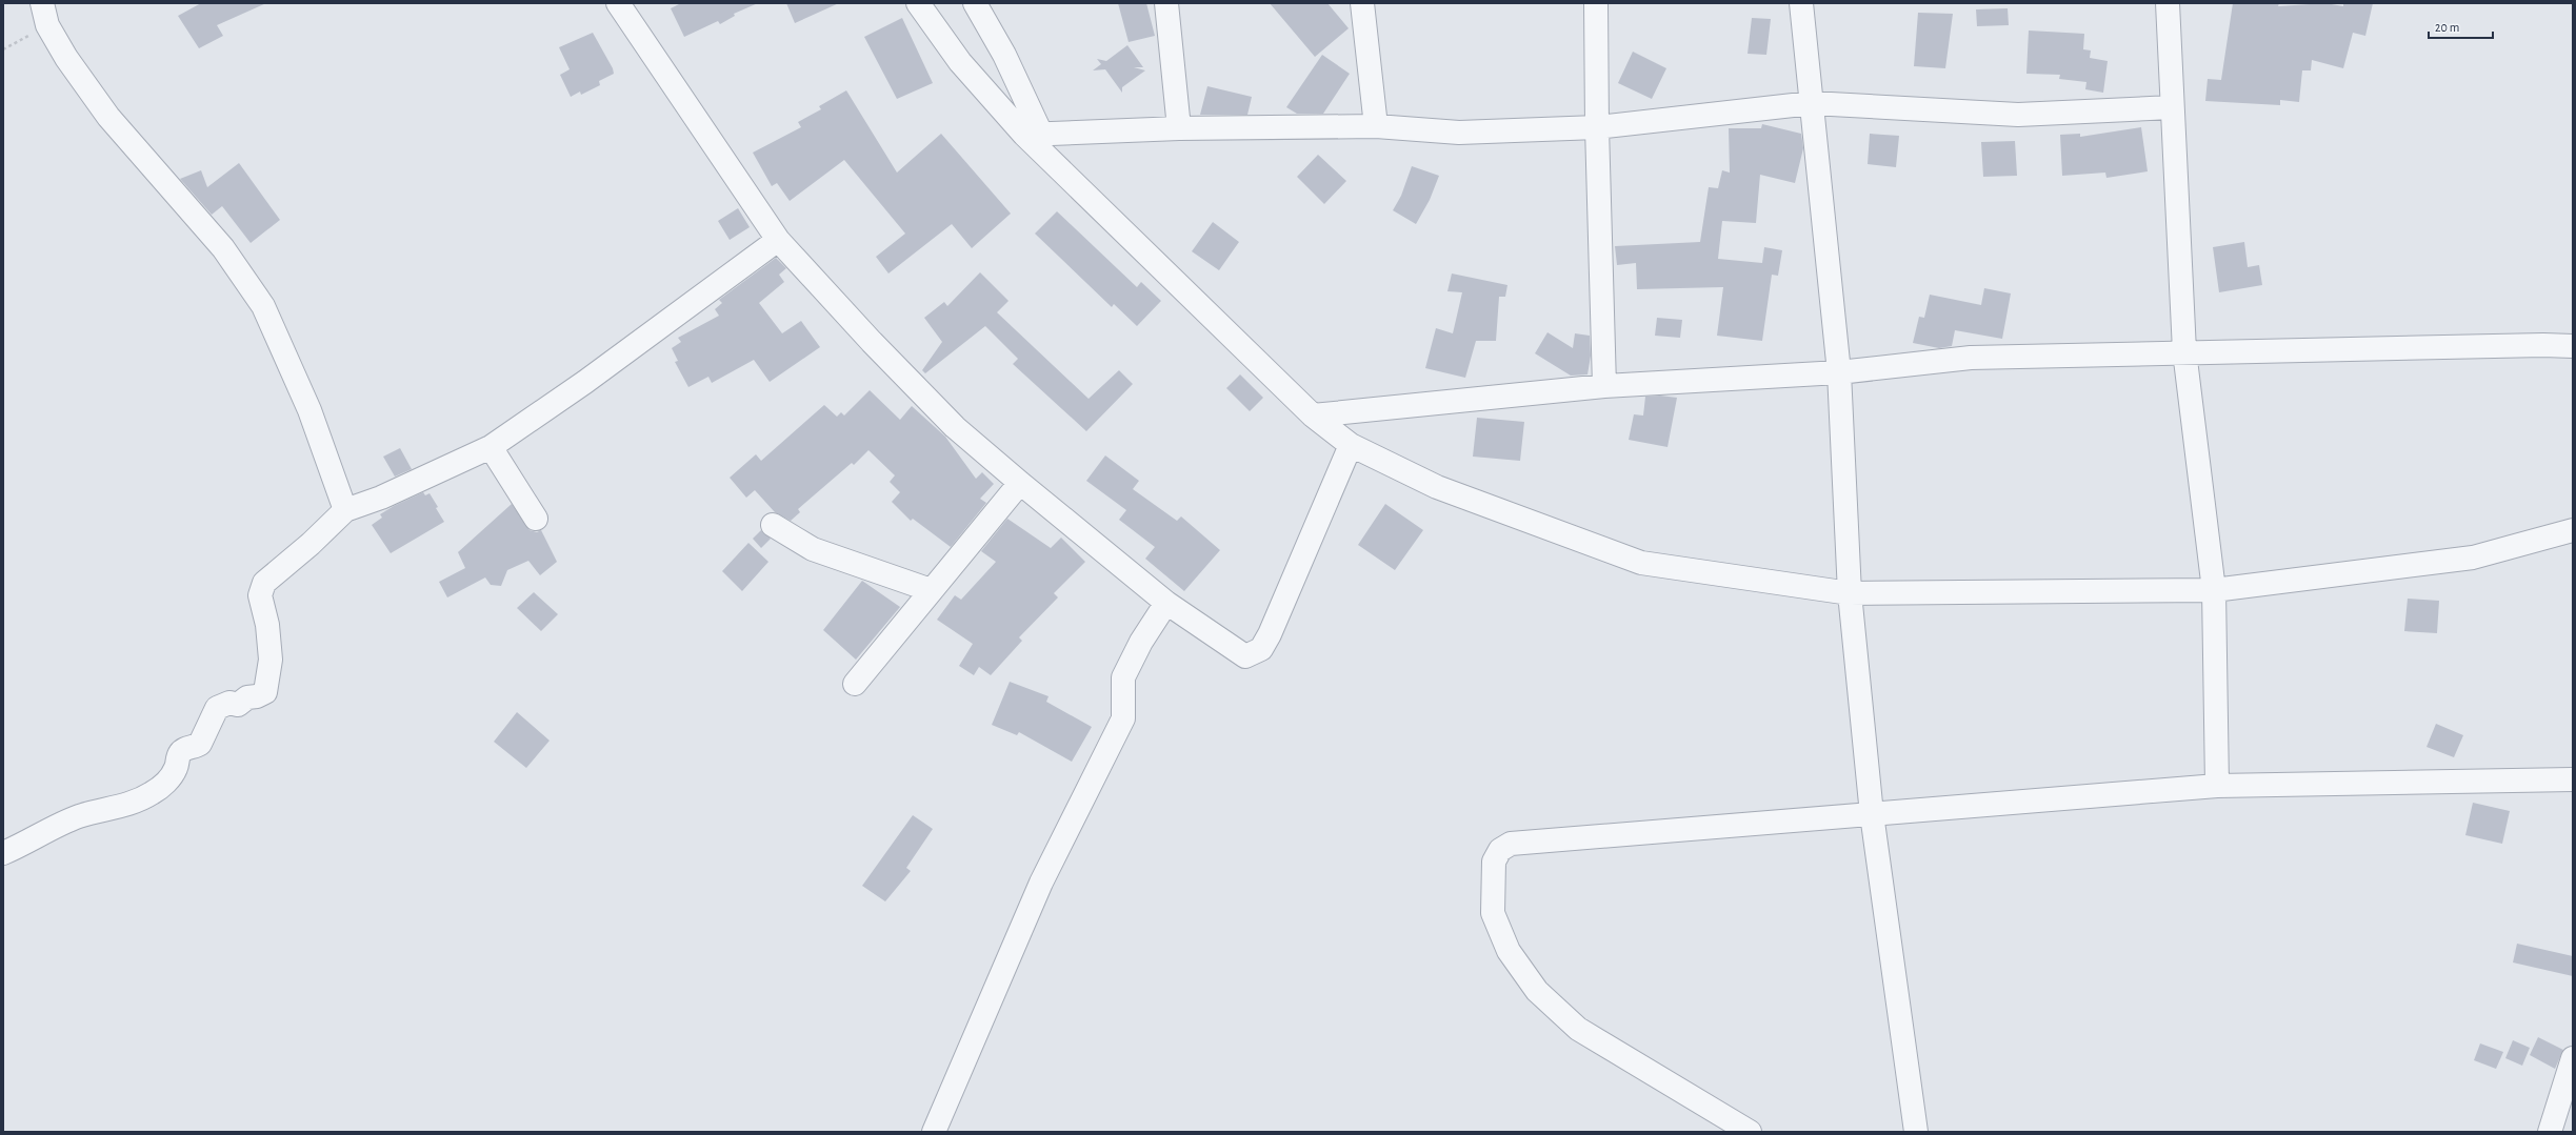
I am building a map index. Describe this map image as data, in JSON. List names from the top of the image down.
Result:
{
  "scale_bar": "20 m"
}
